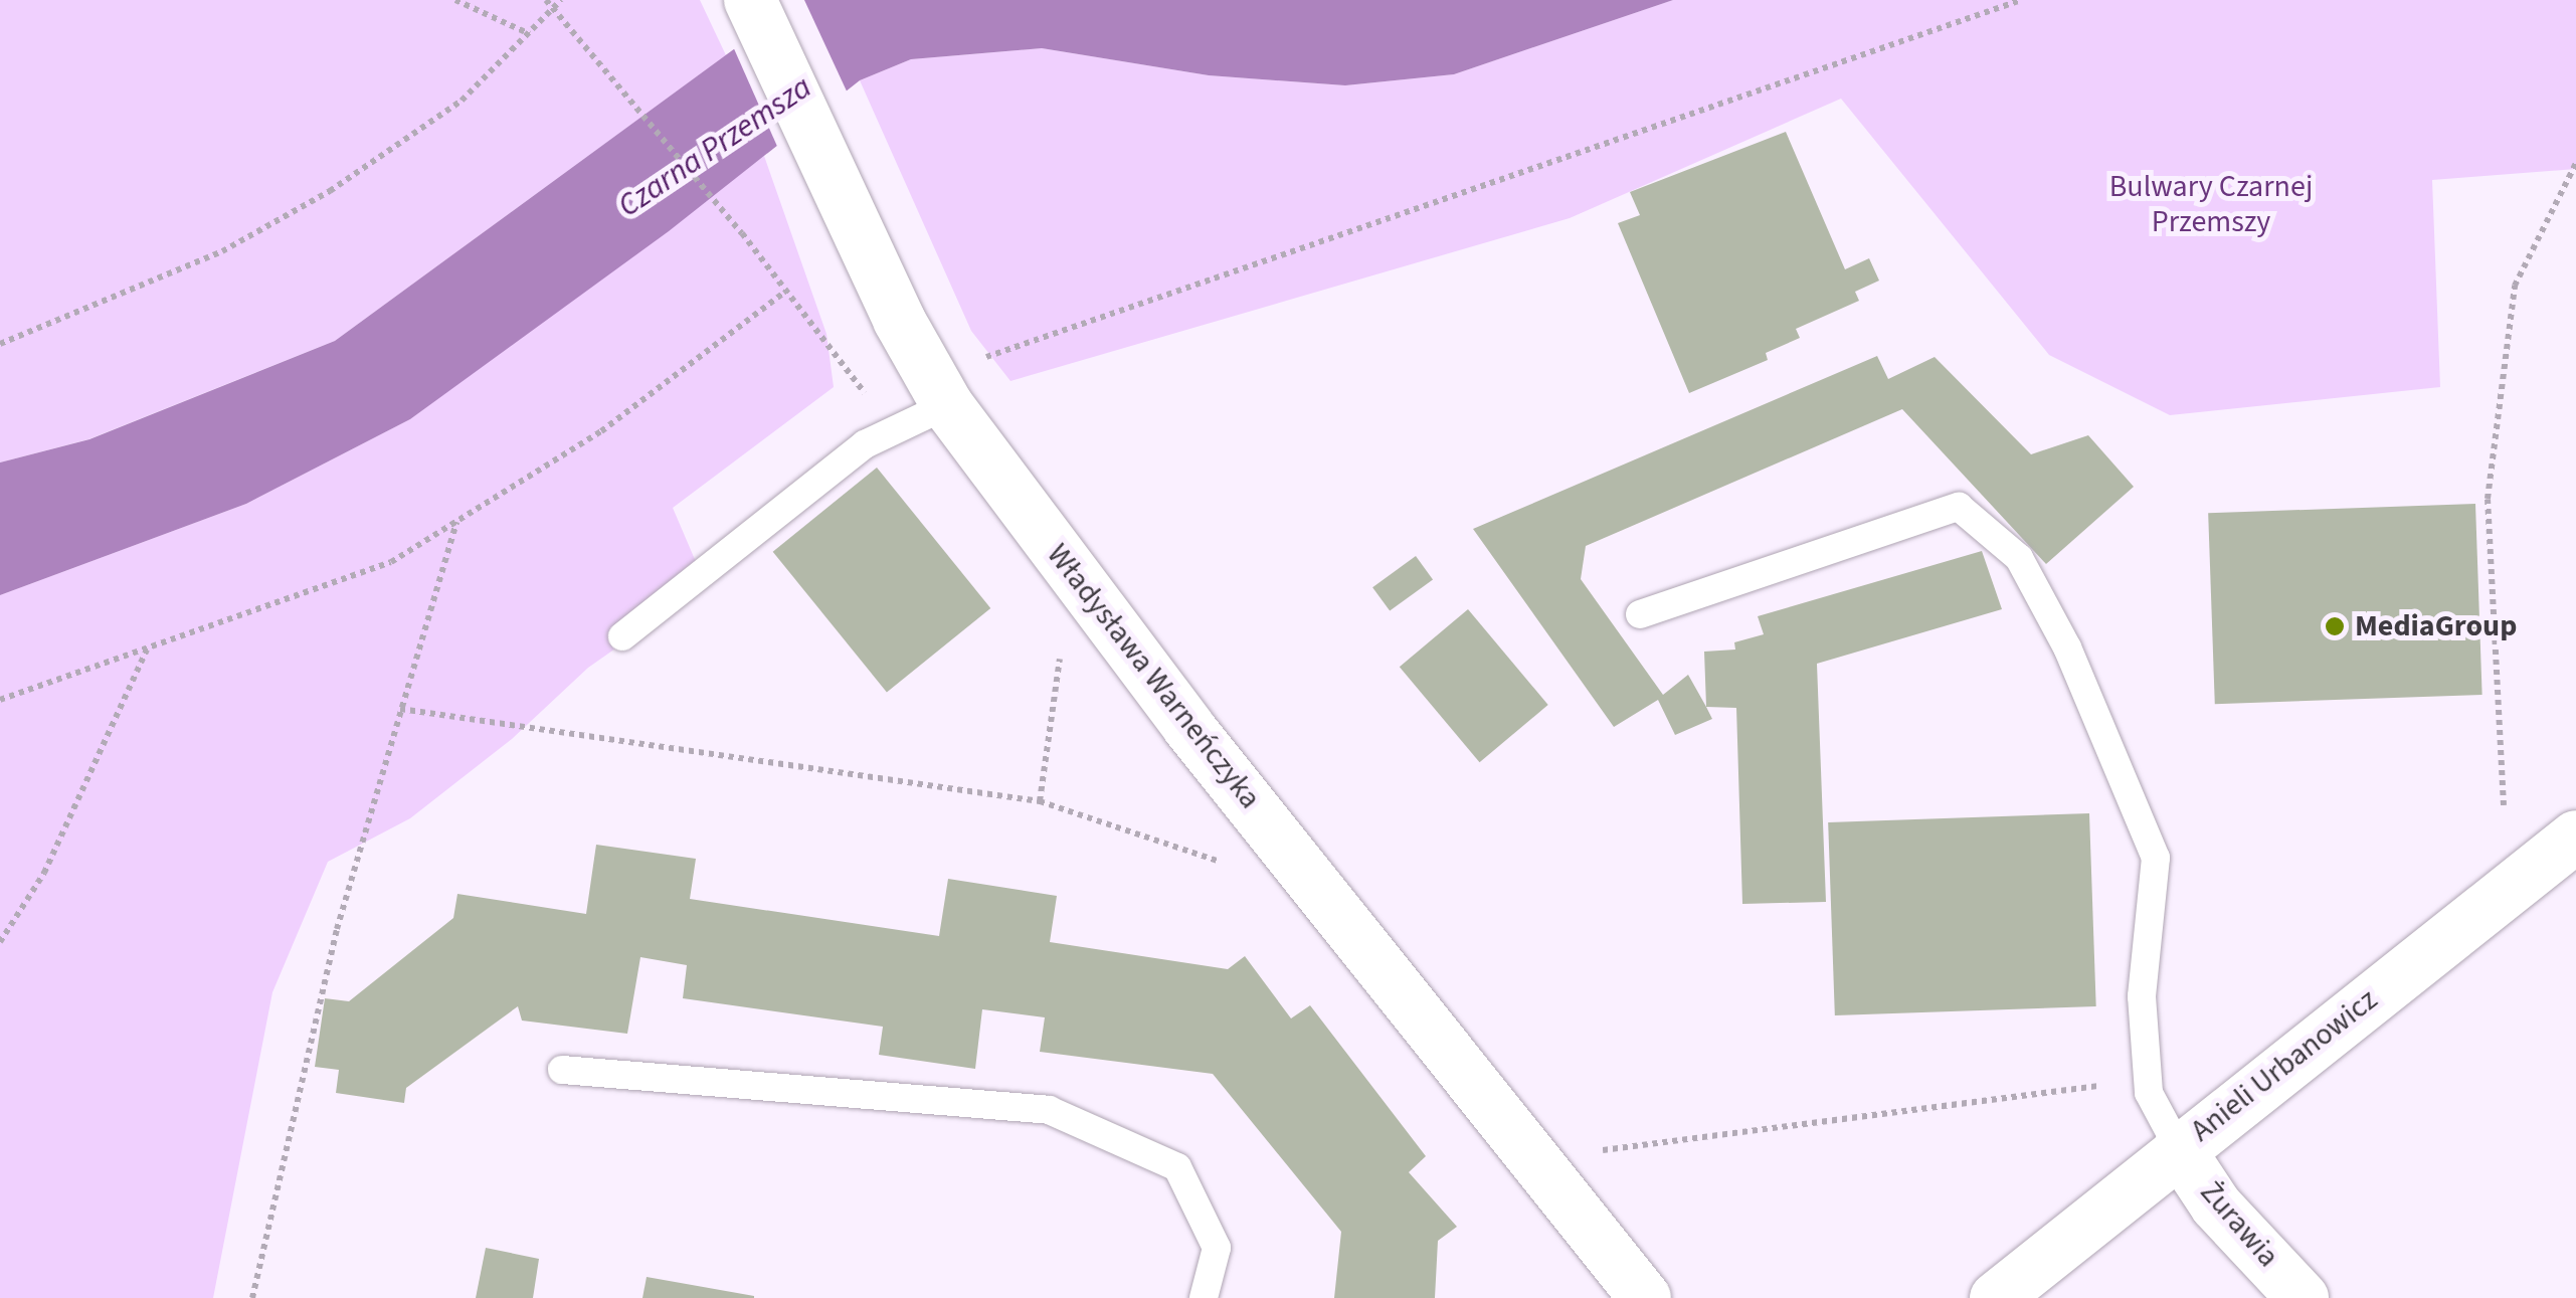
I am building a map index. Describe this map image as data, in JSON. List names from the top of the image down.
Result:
{
  "streets": {
    "street": ["Władysława Warneńczyka", "Anieli Urbanowicz", "Żurawia"]
  },
  "crossings": [
    ["Anieli Urbanowicz", "Żurawia"]
  ],
  "water": ["Czarna Przemsza"],
  "parks": ["Bulwary Czarnej Przemszy"],
  "places": ["MediaGroup"]
}
